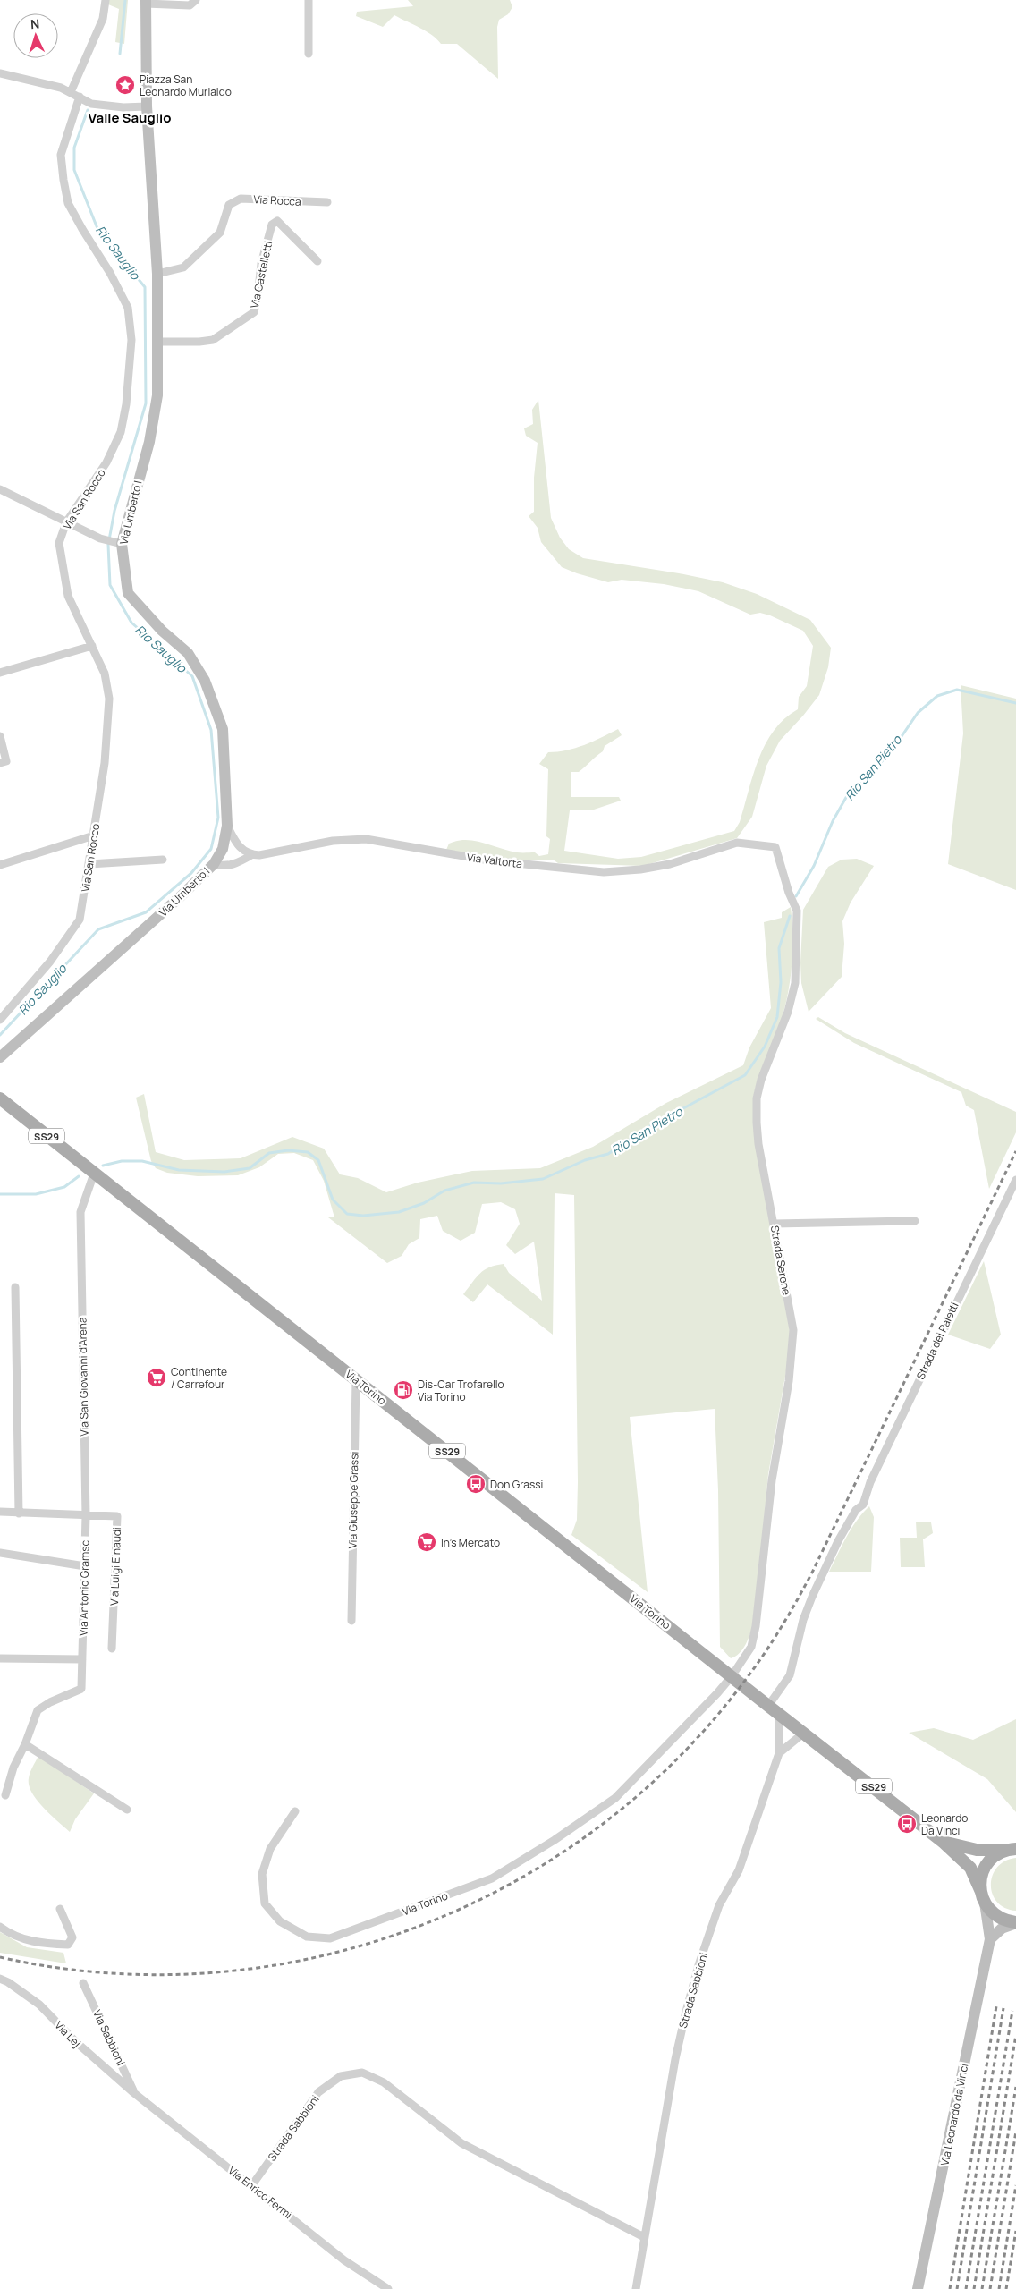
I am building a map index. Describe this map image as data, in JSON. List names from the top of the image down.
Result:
{
  "streets": {
    "main road": ["SS29", "Via Torino"],
    "street": [
      "Via Rocca",
      "Via Castelletti",
      "Via San Rocco",
      "Via Umberto I",
      "Via Valtorta",
      "Strada Serene",
      "Strada dei Paletti",
      "Via San Giovanni d'Arena",
      "Via Giuseppe Grassi",
      "Via Luigi Einaudi",
      "Via Antonio Gramsci",
      "Strada Sabbioni",
      "Via Lej",
      "Via Sabbioni",
      "Via Leonardo da Vinci",
      "Via Enrico Fermi"
    ]
  },
  "crossings": [
    ["Via Rocca", "Via Umberto I"],
    ["Via Castelletti", "Via Umberto I"],
    ["Via Umberto I", "Via Valtorta"],
    ["Via Valtorta", "Strada Serene"],
    ["Strada Serene", "Via Torino"],
    ["Strada dei Paletti", "Via Torino"],
    ["Via San Giovanni d'Arena", "Via Torino"],
    ["Via San Giovanni d'Arena", "Via Luigi Einaudi"],
    ["Via San Giovanni d'Arena", "Via Antonio Gramsci"],
    ["Via Torino", "Via Giuseppe Grassi"],
    ["Via Torino", "Strada Sabbioni"],
    ["Via Torino", "Via Leonardo da Vinci"],
    ["Via Luigi Einaudi", "Via Antonio Gramsci"],
    ["Strada Sabbioni", "Via Enrico Fermi"],
    ["Via Lej", "Via Sabbioni"],
    ["Via Lej", "Via Enrico Fermi"],
    ["Via Sabbioni", "Via Enrico Fermi"]
  ],
  "districts": ["Valle Sauglio"],
  "water": ["Rio Sauglio", "Rio San Pietro"],
  "places": {
    "place": ["Piazza San Leonardo Murialdo"],
    "supermarket": ["Continente / Carrefour", "In's Mercato"],
    "fuel station": ["Dis-Car Trofarello Via Torino"],
    "bus stop": ["Don Grassi", "Leonardo Da Vinci"]
  },
  "north": "top"
}
